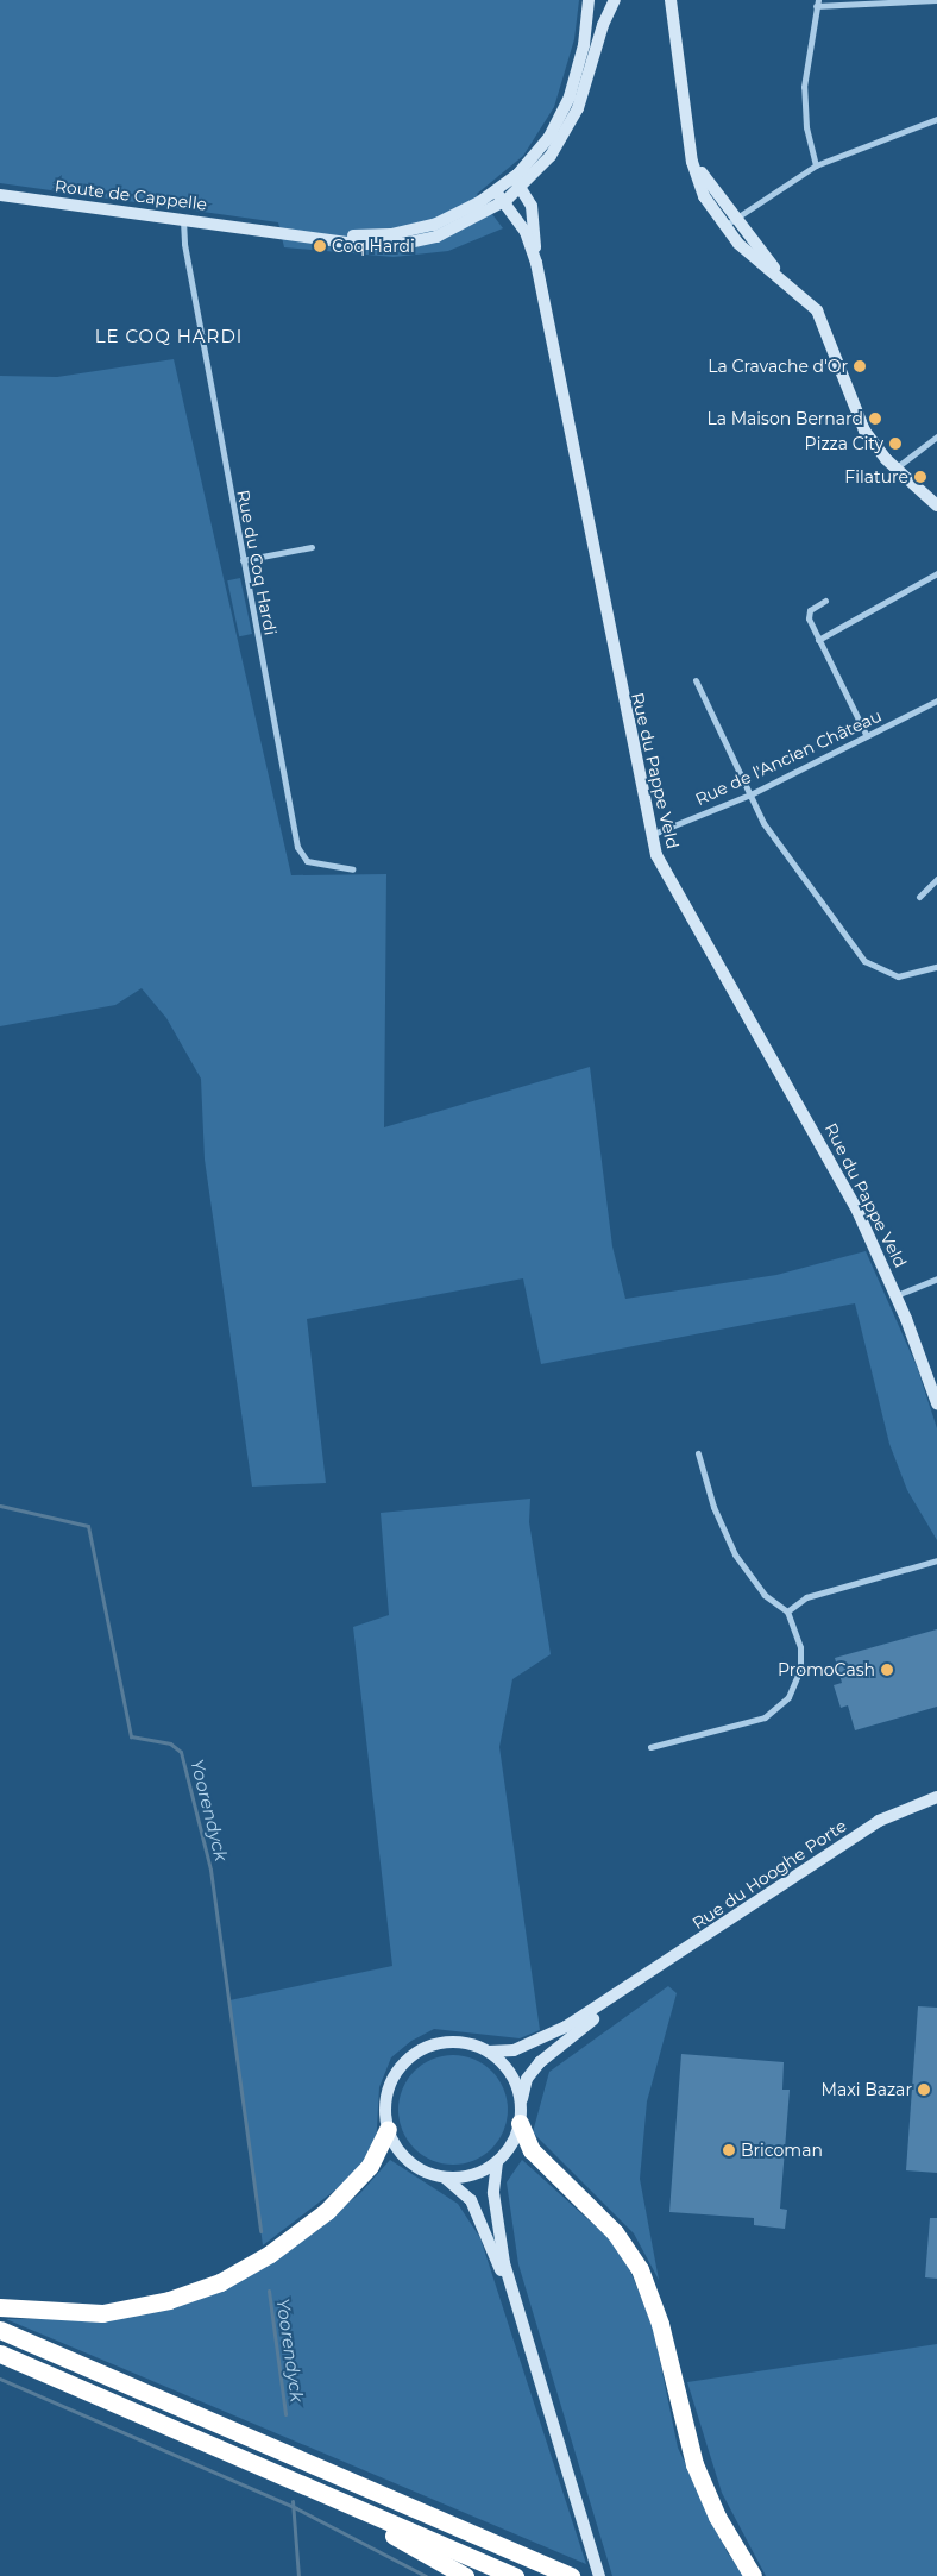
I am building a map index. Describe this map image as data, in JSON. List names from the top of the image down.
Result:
{
  "streets": {
    "street": [
      "Route de Cappelle",
      "Rue du Coq Hardi",
      "Rue de l'Ancien Château",
      "Rue du Pappe Veld",
      "Rue du Hooghe Porte"
    ]
  },
  "crossings": [
    ["Route de Cappelle", "Rue du Coq Hardi"],
    ["Route de Cappelle", "Rue du Pappe Veld"],
    ["Rue de l'Ancien Château", "Rue du Pappe Veld"]
  ],
  "districts": ["LE COQ HARDI"],
  "water": ["Yoorendyck"],
  "places": [
    "Coq Hardi",
    "La Cravache d'Or",
    "La Maison Bernard",
    "Pizza City",
    "Filature",
    "PromoCash",
    "Maxi Bazar",
    "Bricoman"
  ]
}
